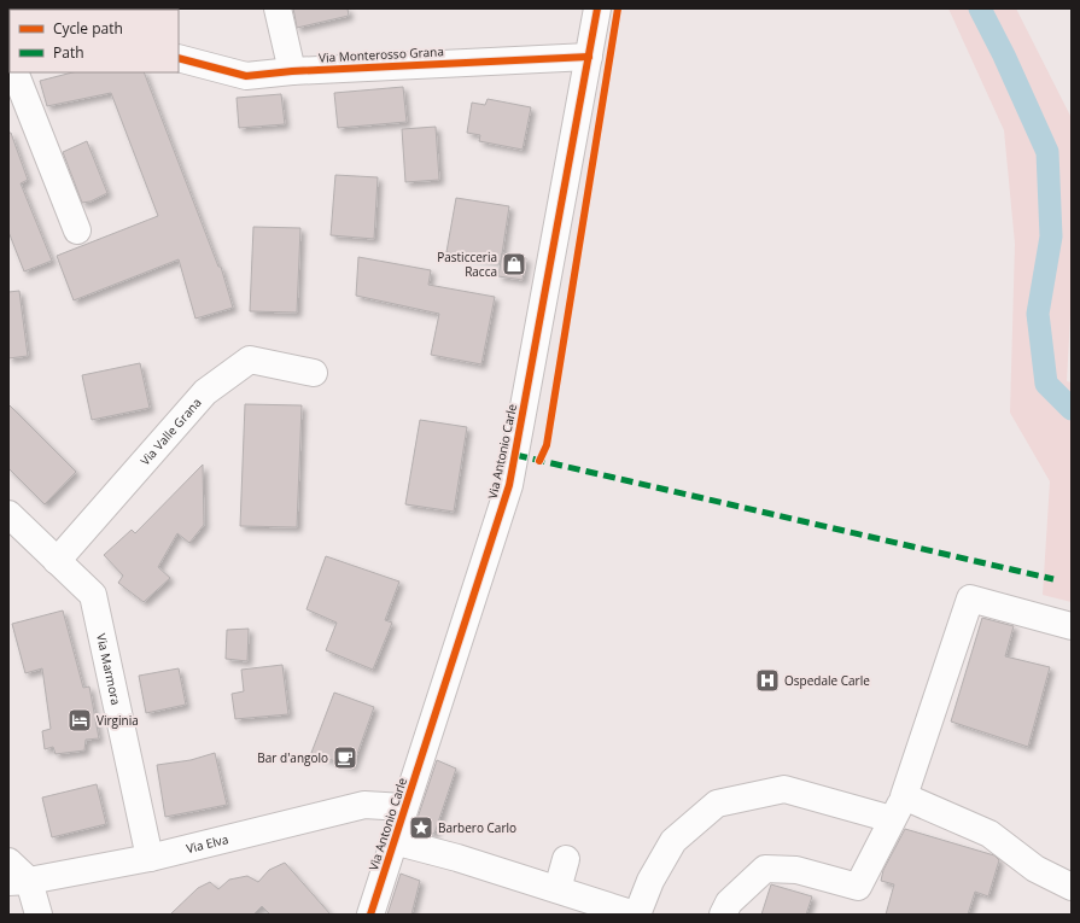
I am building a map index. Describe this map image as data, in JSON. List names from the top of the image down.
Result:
{
  "streets": {
    "street": [
      "Via Monterosso Grana",
      "Via Valle Grana",
      "Via Antonio Carle",
      "Via Marmora",
      "Via Elva"
    ]
  },
  "crossings": [
    ["Via Monterosso Grana", "Via Antonio Carle"],
    ["Via Valle Grana", "Via Marmora"],
    ["Via Antonio Carle", "Via Elva"],
    ["Via Marmora", "Via Elva"]
  ],
  "places": {
    "shop": ["Pasticceria Racca"],
    "hospital": ["Ospedale Carle"],
    "hotel": ["Virginia"],
    "cafe": ["Bar d'angolo"],
    "place": ["Barbero Carlo"]
  },
  "legend": ["Cycle path", "Path"]
}
